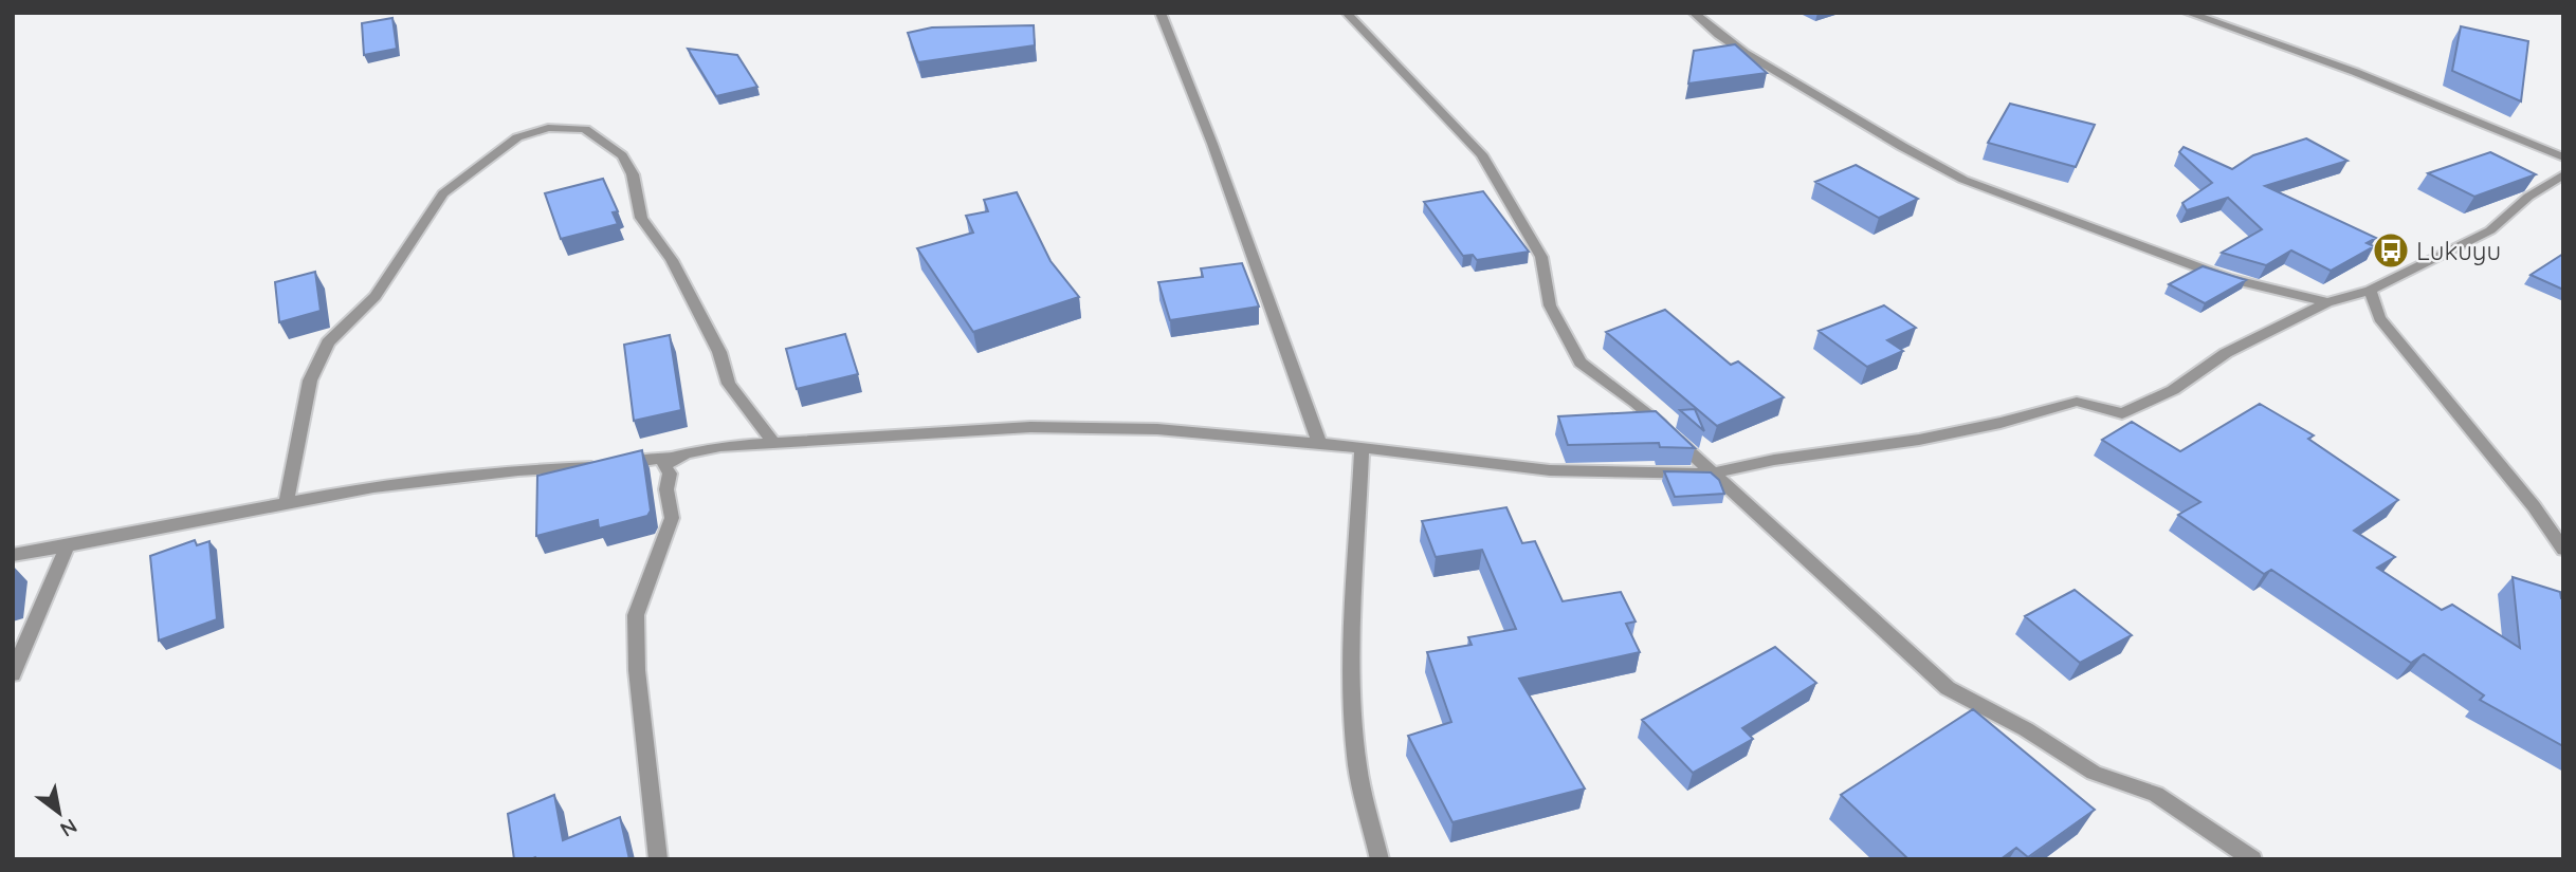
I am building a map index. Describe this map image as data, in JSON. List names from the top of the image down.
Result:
{
  "places": {
    "bus stop": ["Lukuyu"]
  },
  "north": "bottom right"
}
